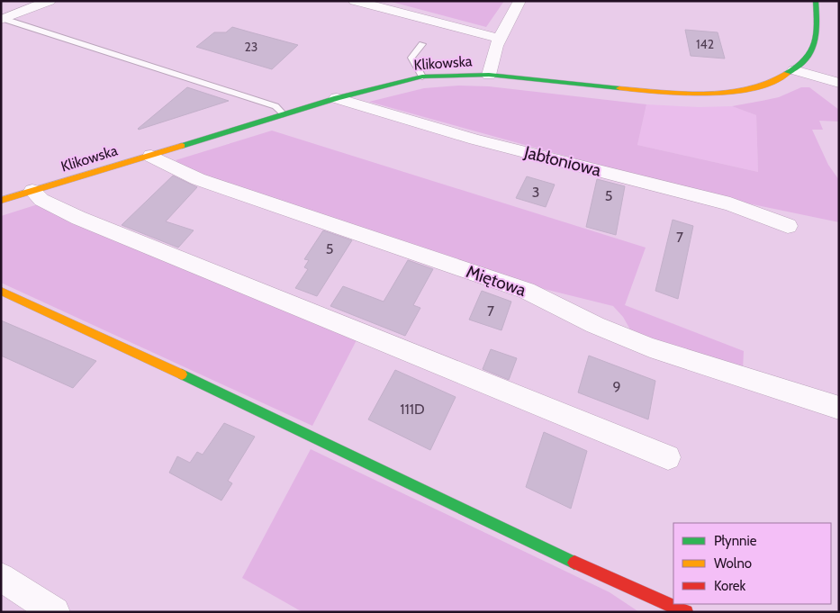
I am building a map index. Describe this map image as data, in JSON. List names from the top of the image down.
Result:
{
  "streets": {
    "street": ["Klikowska", "Jabłoniowa", "Miętowa"]
  },
  "crossings": [
    ["Klikowska", "Jabłoniowa"],
    ["Klikowska", "Miętowa"]
  ],
  "house_numbers": [
    "142",
    "23",
    "3",
    "5",
    "7",
    "5",
    "7",
    "9",
    "111D"
  ],
  "legend": ["Płynnie", "Wolno", "Korek"]
}
